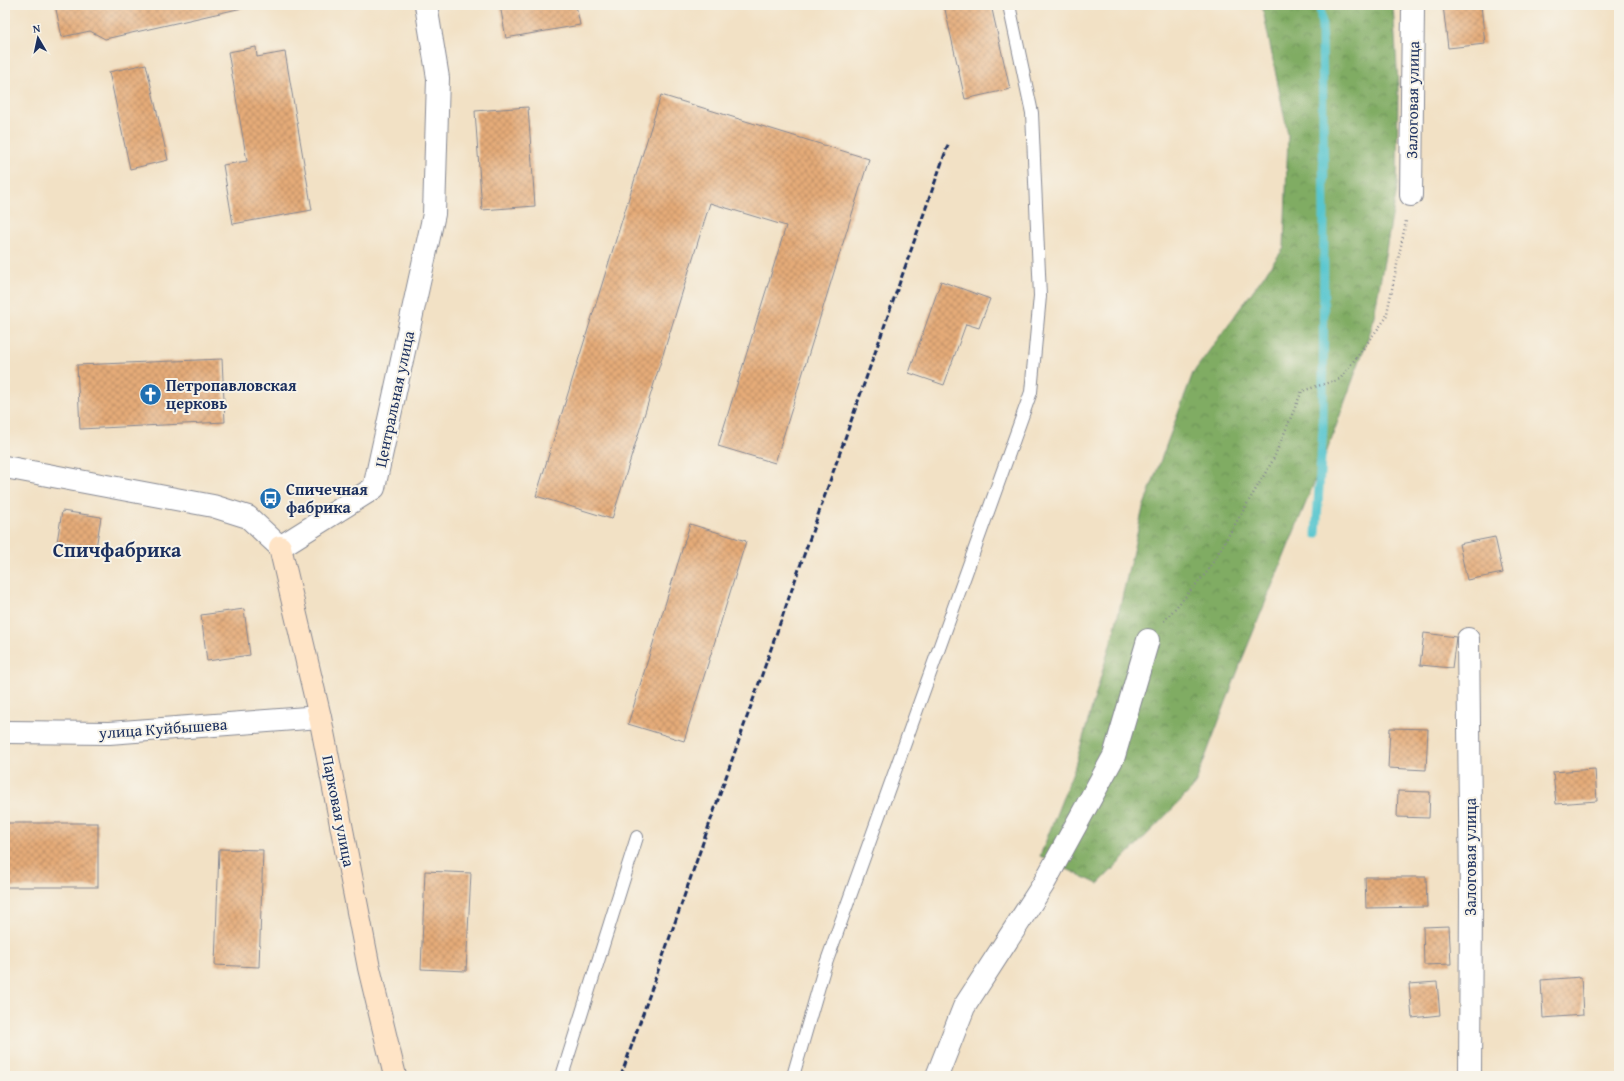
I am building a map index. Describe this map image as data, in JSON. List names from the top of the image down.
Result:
{
  "streets": {
    "street": [
      "Залоговая улица",
      "Центральная улица",
      "улица Куйбышева",
      "Парковая улица"
    ]
  },
  "crossings": [
    ["Центральная улица", "Парковая улица"],
    ["улица Куйбышева", "Парковая улица"]
  ],
  "districts": ["Спичфабрика"],
  "places": {
    "church": ["Петропавловская церковь"],
    "bus stop": ["Спичечная фабрика"]
  },
  "north": "top"
}
